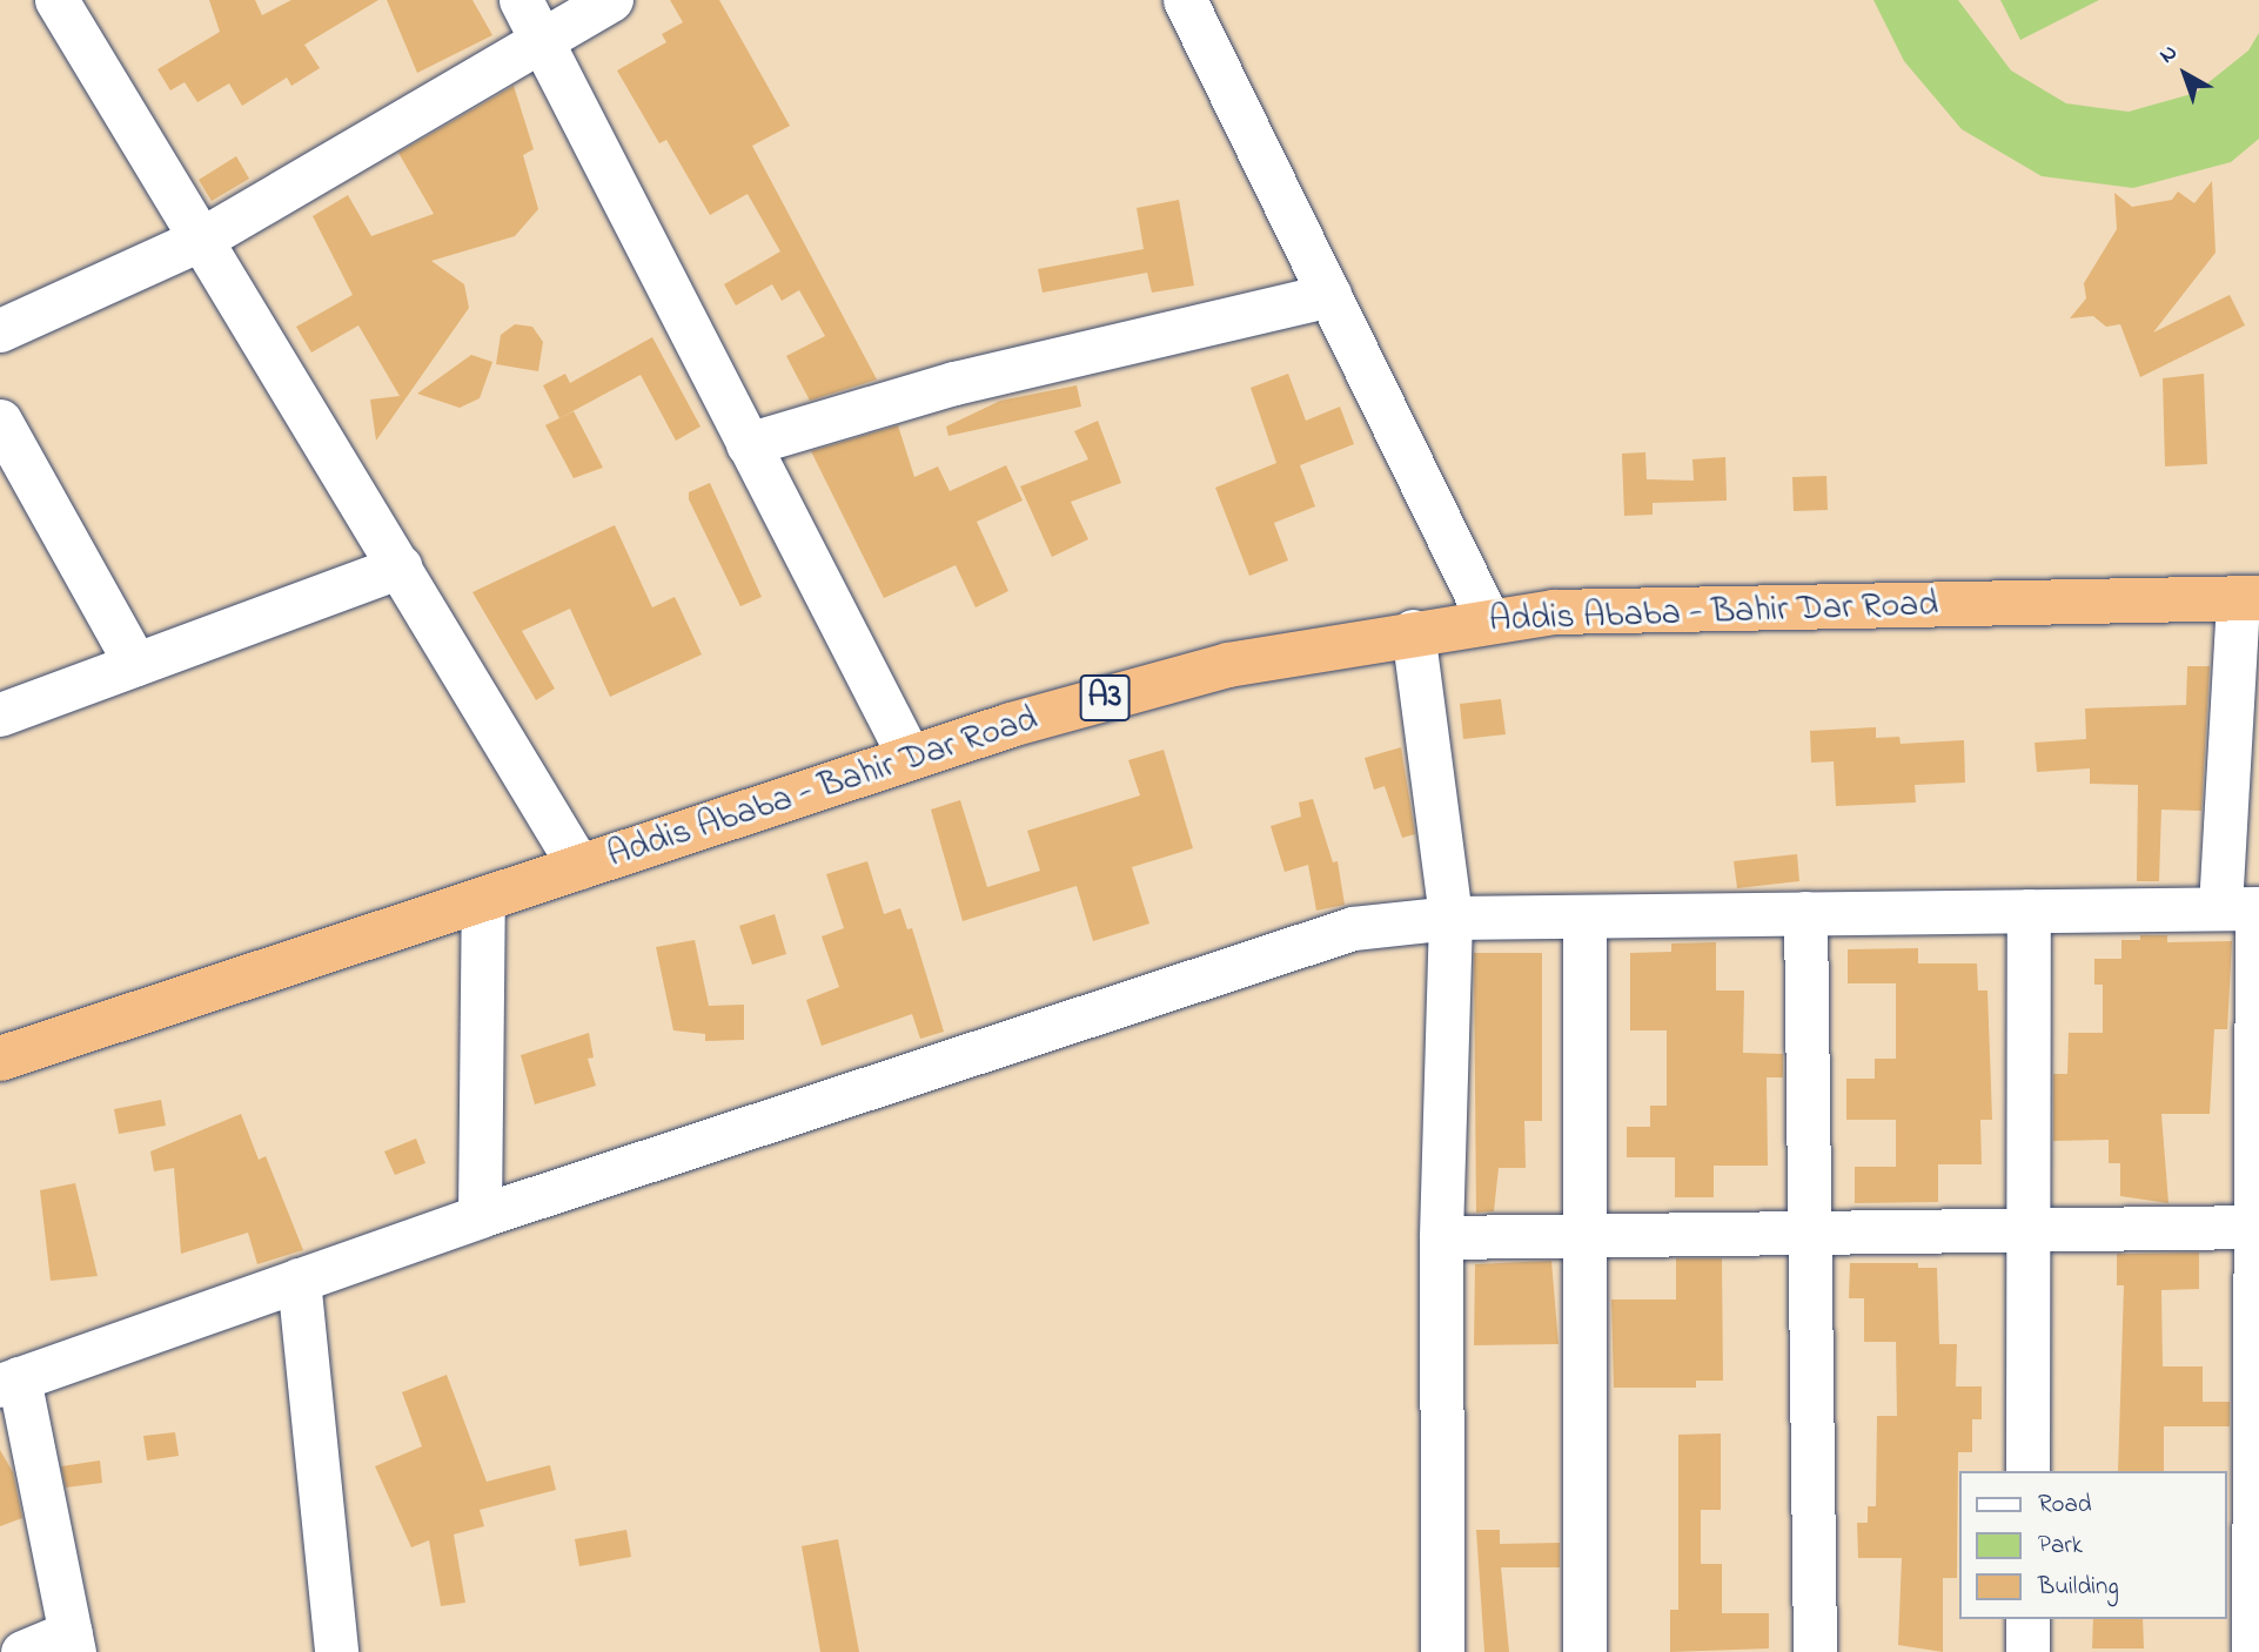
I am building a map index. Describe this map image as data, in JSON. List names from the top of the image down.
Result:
{
  "streets": {
    "highway": ["Addis Ababa - Bahir Dar Road", "A3"]
  },
  "legend": ["Road", "Park", "Building"],
  "north": "top left"
}
